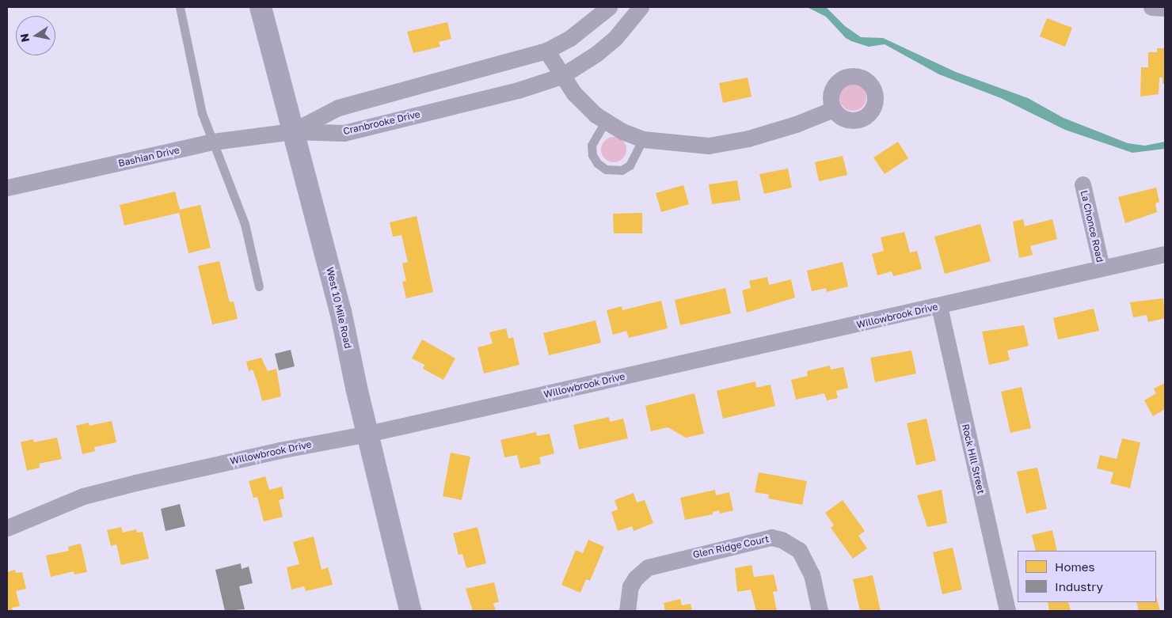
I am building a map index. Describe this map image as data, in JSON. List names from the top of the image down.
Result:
{
  "streets": {
    "main road": ["West 10 Mile Road"],
    "street": [
      "Cranbrooke Drive",
      "Bashian Drive",
      "La Chonce Road",
      "Willowbrook Drive",
      "Rock Hill Street",
      "Glen Ridge Court"
    ]
  },
  "crossings": [
    ["Cranbrooke Drive", "Bashian Drive"],
    ["Cranbrooke Drive", "West 10 Mile Road"],
    ["Bashian Drive", "West 10 Mile Road"],
    ["La Chonce Road", "Willowbrook Drive"],
    ["West 10 Mile Road", "Willowbrook Drive"],
    ["Willowbrook Drive", "Rock Hill Street"]
  ],
  "legend": ["Homes", "Industry"],
  "north": "left"
}
